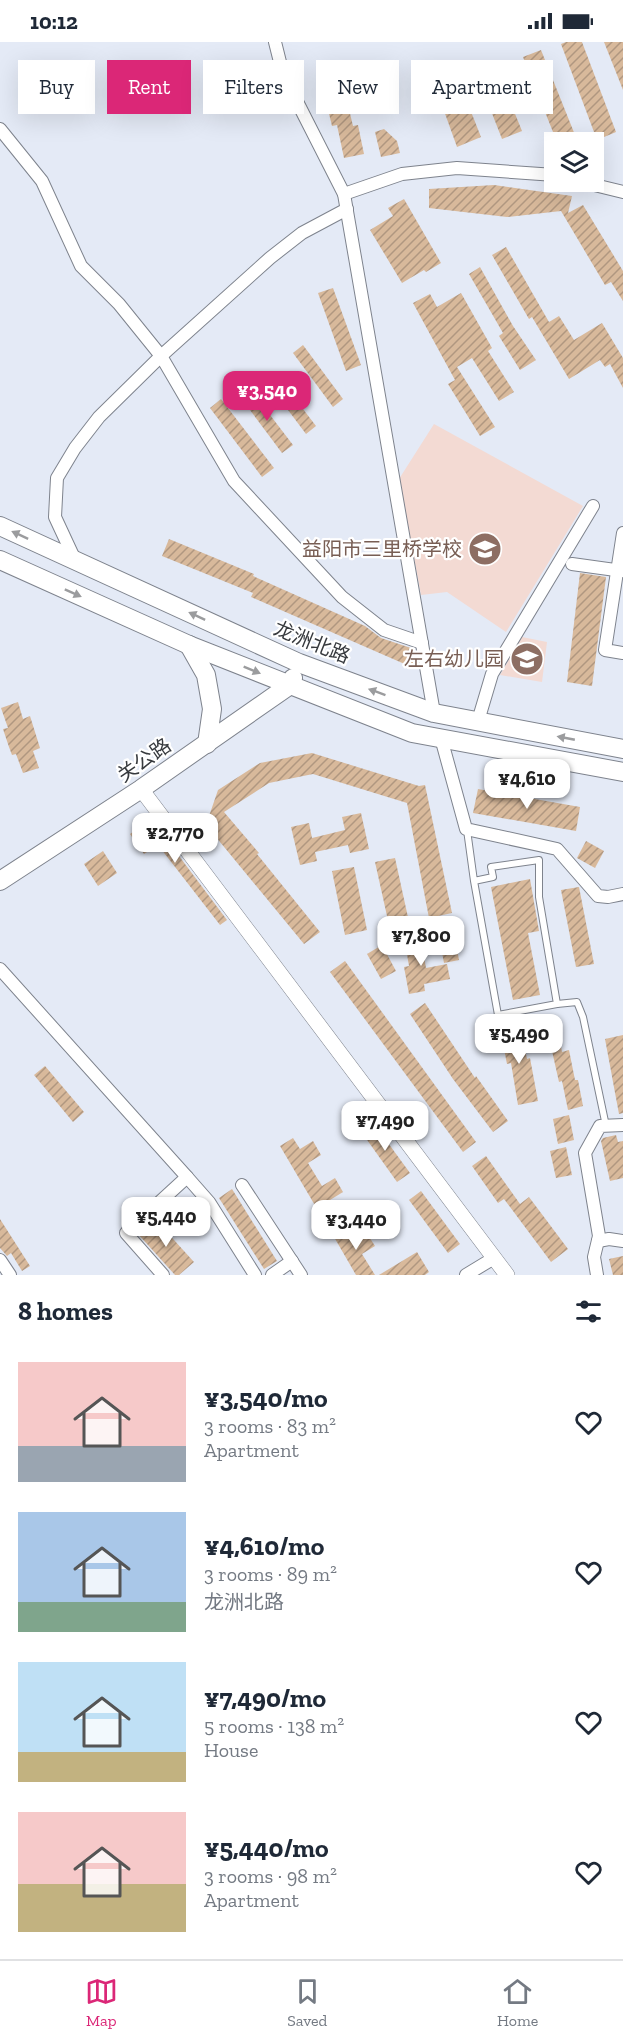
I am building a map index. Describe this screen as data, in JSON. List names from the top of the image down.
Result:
{
  "streets": {
    "main road": ["龙洲北路", "关公路"]
  },
  "places": {
    "school or university": ["益阳市三里桥学校", "左右幼儿园"]
  },
  "page": {
    "status": "10:12",
    "chip": [
      "Buy",
      "Rent",
      "Filters",
      "New",
      "Apartment"
    ],
    "price": [
      "¥3,540",
      "¥4,610",
      "¥2,770",
      "¥7,800",
      "¥5,490",
      "¥7,490",
      "¥5,440",
      "¥3,440"
    ],
    "heading": "8 homes",
    "list": [
      {
        "name": "¥3,540/mo",
        "note": "3 rooms · 83 m² · Apartment"
      },
      {
        "name": "¥4,610/mo",
        "note": "3 rooms · 89 m² · 龙洲北路"
      },
      {
        "name": "¥7,490/mo",
        "note": "5 rooms · 138 m² · House"
      },
      {
        "name": "¥5,440/mo",
        "note": "3 rooms · 98 m² · Apartment"
      }
    ],
    "tabs": ["Map", "Saved", "Home"]
  }
}
